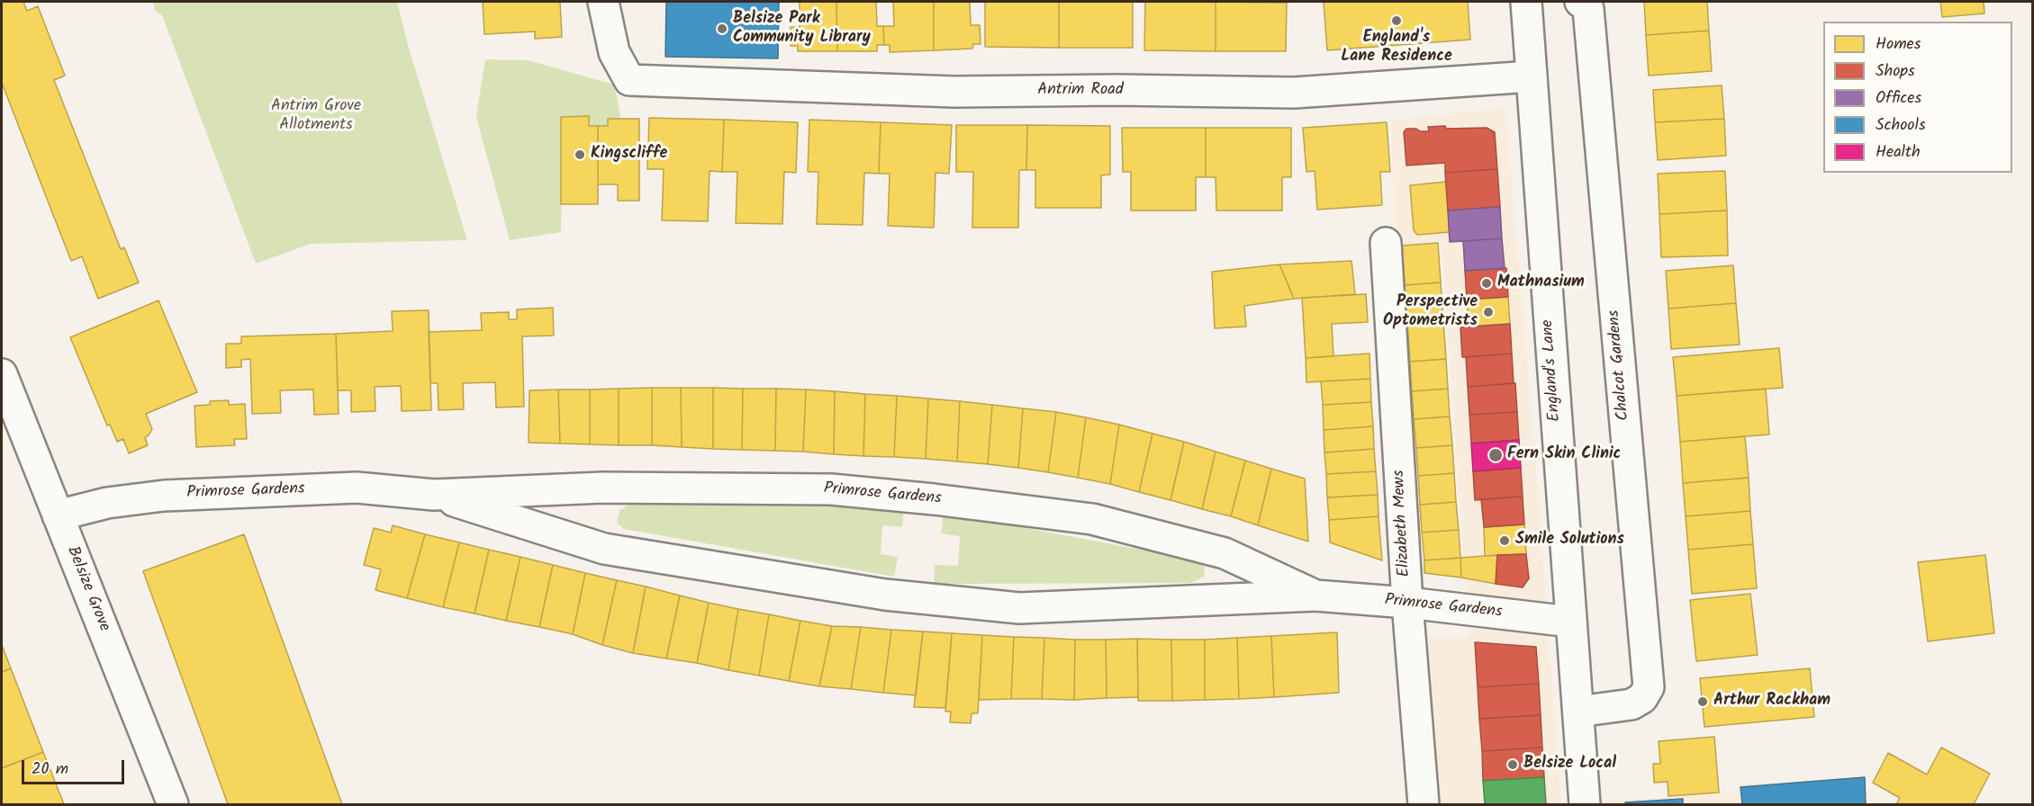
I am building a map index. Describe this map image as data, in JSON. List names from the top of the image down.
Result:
{
  "streets": {
    "street": [
      "Antrim Road",
      "Chalcot Gardens",
      "England's Lane",
      "Primrose Gardens",
      "Elizabeth Mews",
      "Belsize Grove"
    ]
  },
  "crossings": [
    ["Antrim Road", "England's Lane"],
    ["Chalcot Gardens", "England's Lane"],
    ["England's Lane", "Primrose Gardens"],
    ["Primrose Gardens", "Elizabeth Mews"],
    ["Primrose Gardens", "Belsize Grove"]
  ],
  "parks": ["Antrim Grove Allotments"],
  "places": [
    "England's Lane Residence",
    "Belsize Park Community Library",
    "Kingscliffe",
    "Mathnasium",
    "Perspective Optometrists",
    "Fern Skin Clinic",
    "Smile Solutions",
    "Arthur Rackham",
    "Belsize Local"
  ],
  "legend": [
    "Homes",
    "Shops",
    "Offices",
    "Schools",
    "Health"
  ],
  "scale_bar": "20 m"
}
